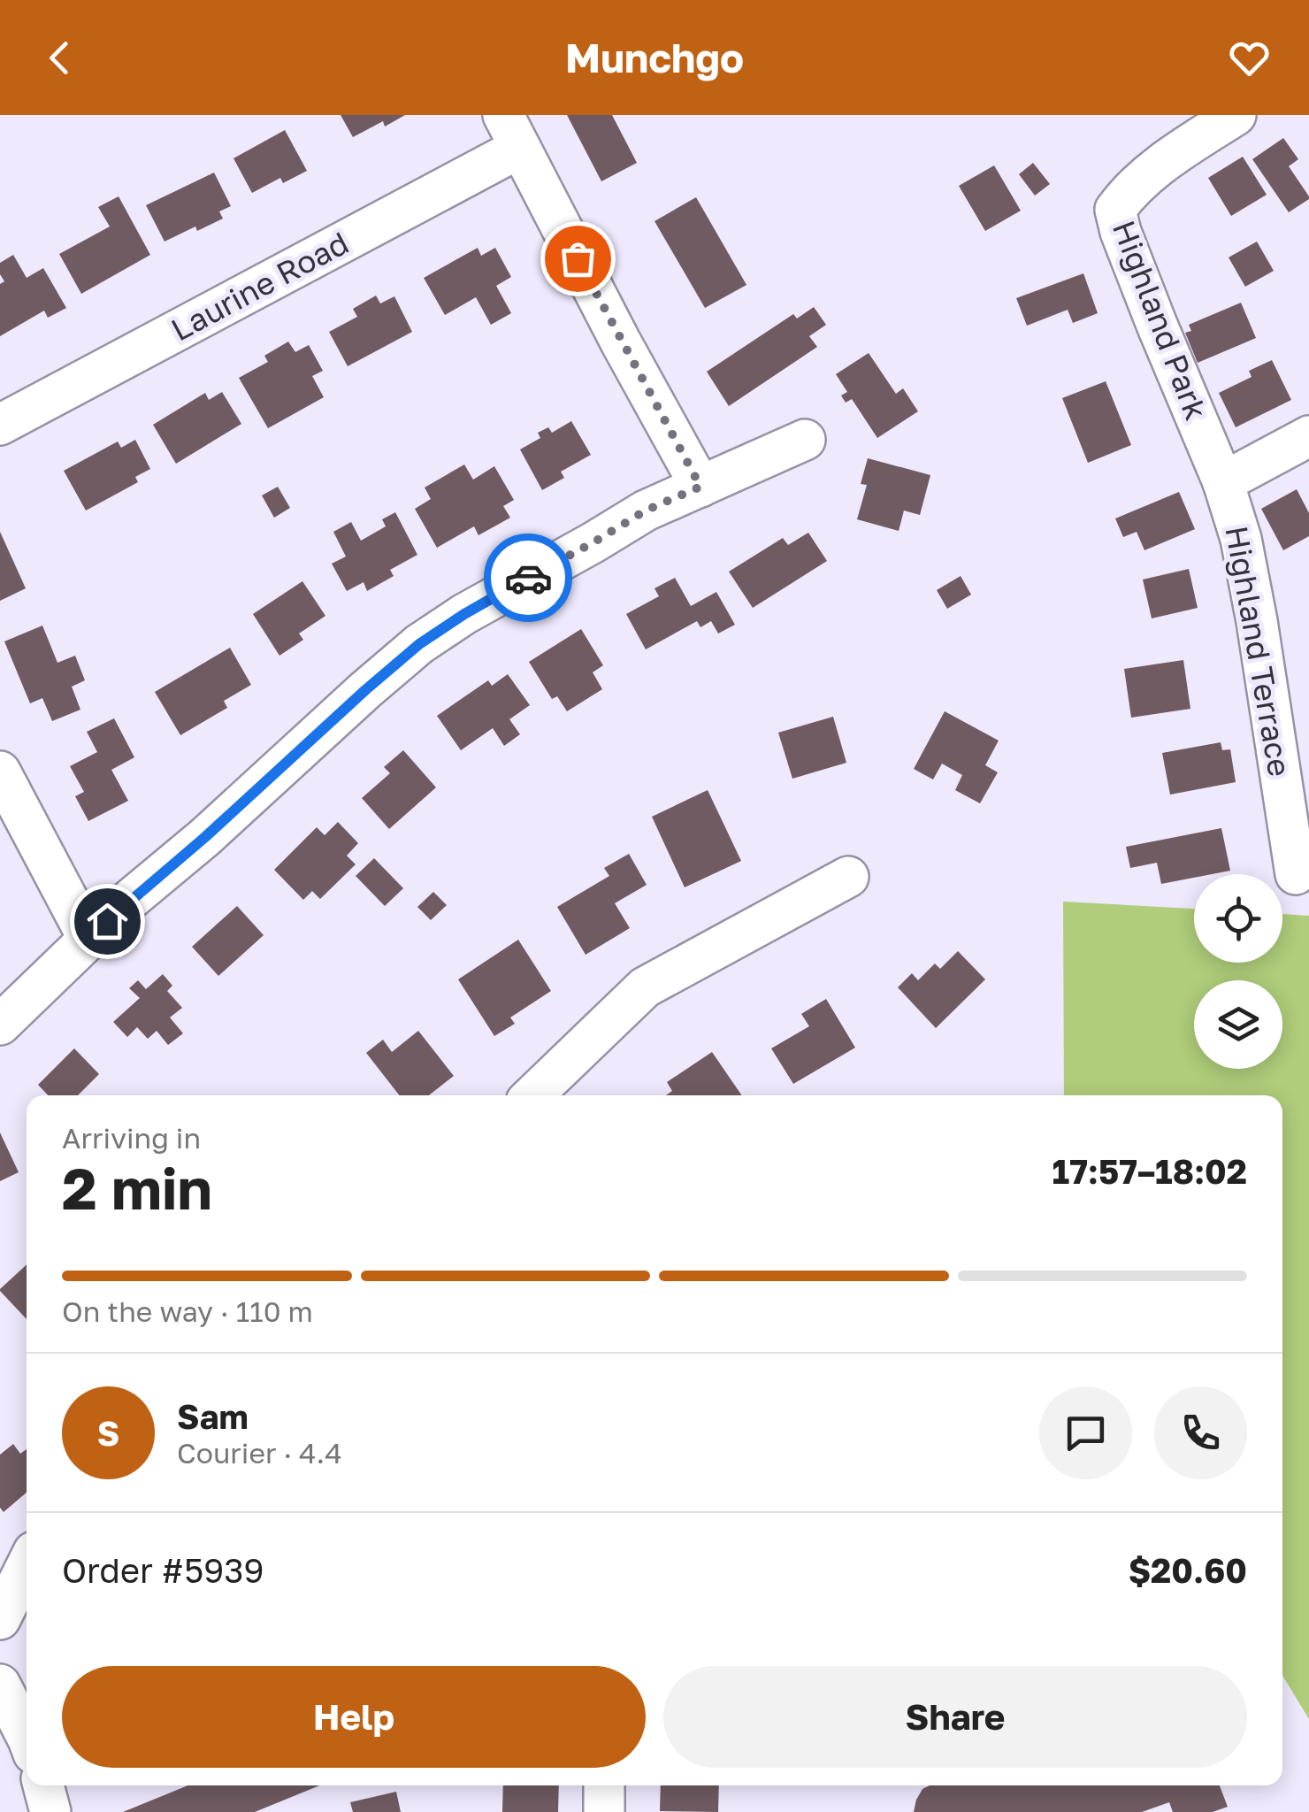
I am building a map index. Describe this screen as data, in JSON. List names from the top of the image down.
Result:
{
  "streets": {
    "street": ["Laurine Road", "Highland Park", "Highland Terrace"]
  },
  "crossings": [
    ["Highland Park", "Highland Terrace"]
  ],
  "page": {
    "header": "Munchgo",
    "heading": ["2 min", "Arriving in", "17:57–18:02"],
    "panel": [
      "Sam",
      "Courier · 4.4",
      "Order #5939",
      "$20.60"
    ],
    "bar": "On the way · 110 m",
    "round": "S",
    "buttons": ["Help", "Share"]
  }
}
